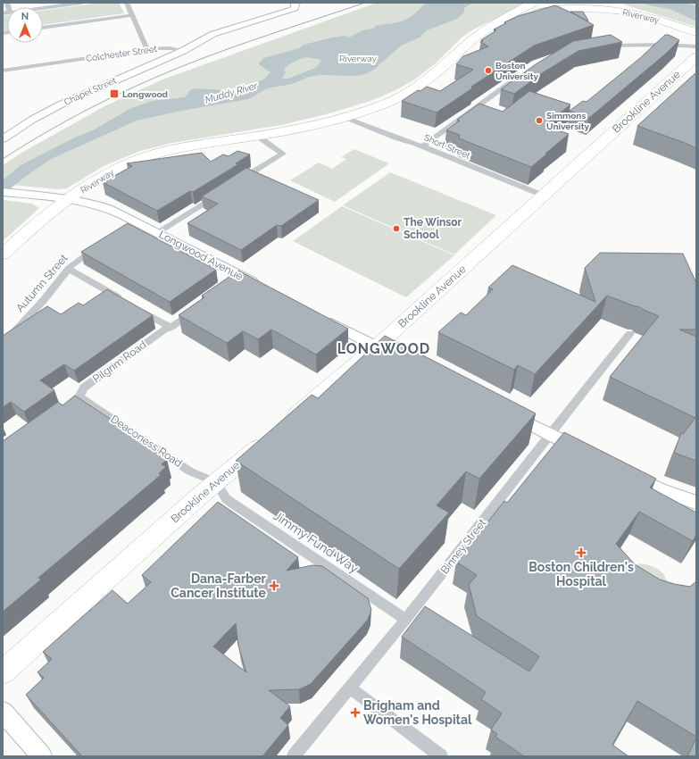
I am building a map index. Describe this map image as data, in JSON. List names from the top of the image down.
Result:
{
  "streets": {
    "highway": ["Riverway", "Brookline Avenue"],
    "main road": ["Chapel Street", "Longwood Avenue"],
    "street": [
      "Colchester Street",
      "Short Street",
      "Autumn Street",
      "Pilgrim Road",
      "Deaconess Road",
      "Jimmy Fund Way",
      "Binney Street"
    ]
  },
  "crossings": [
    ["Riverway", "Short Street"],
    ["Riverway", "Longwood Avenue"],
    ["Colchester Street", "Chapel Street"],
    ["Brookline Avenue", "Short Street"],
    ["Brookline Avenue", "Deaconess Road"],
    ["Brookline Avenue", "Jimmy Fund Way"],
    ["Pilgrim Road", "Deaconess Road"],
    ["Deaconess Road", "Jimmy Fund Way"],
    ["Jimmy Fund Way", "Binney Street"]
  ],
  "districts": ["LONGWOOD"],
  "water": ["Muddy River"],
  "parks": ["Riverway"],
  "places": {
    "other": ["Boston University", "Simmons University", "The Winsor School"],
    "transit": ["Longwood"],
    "health": ["Boston Children's Hospital", "Dana-Farber Cancer Institute", "Brigham and Women's Hospital"]
  },
  "north": "top"
}
